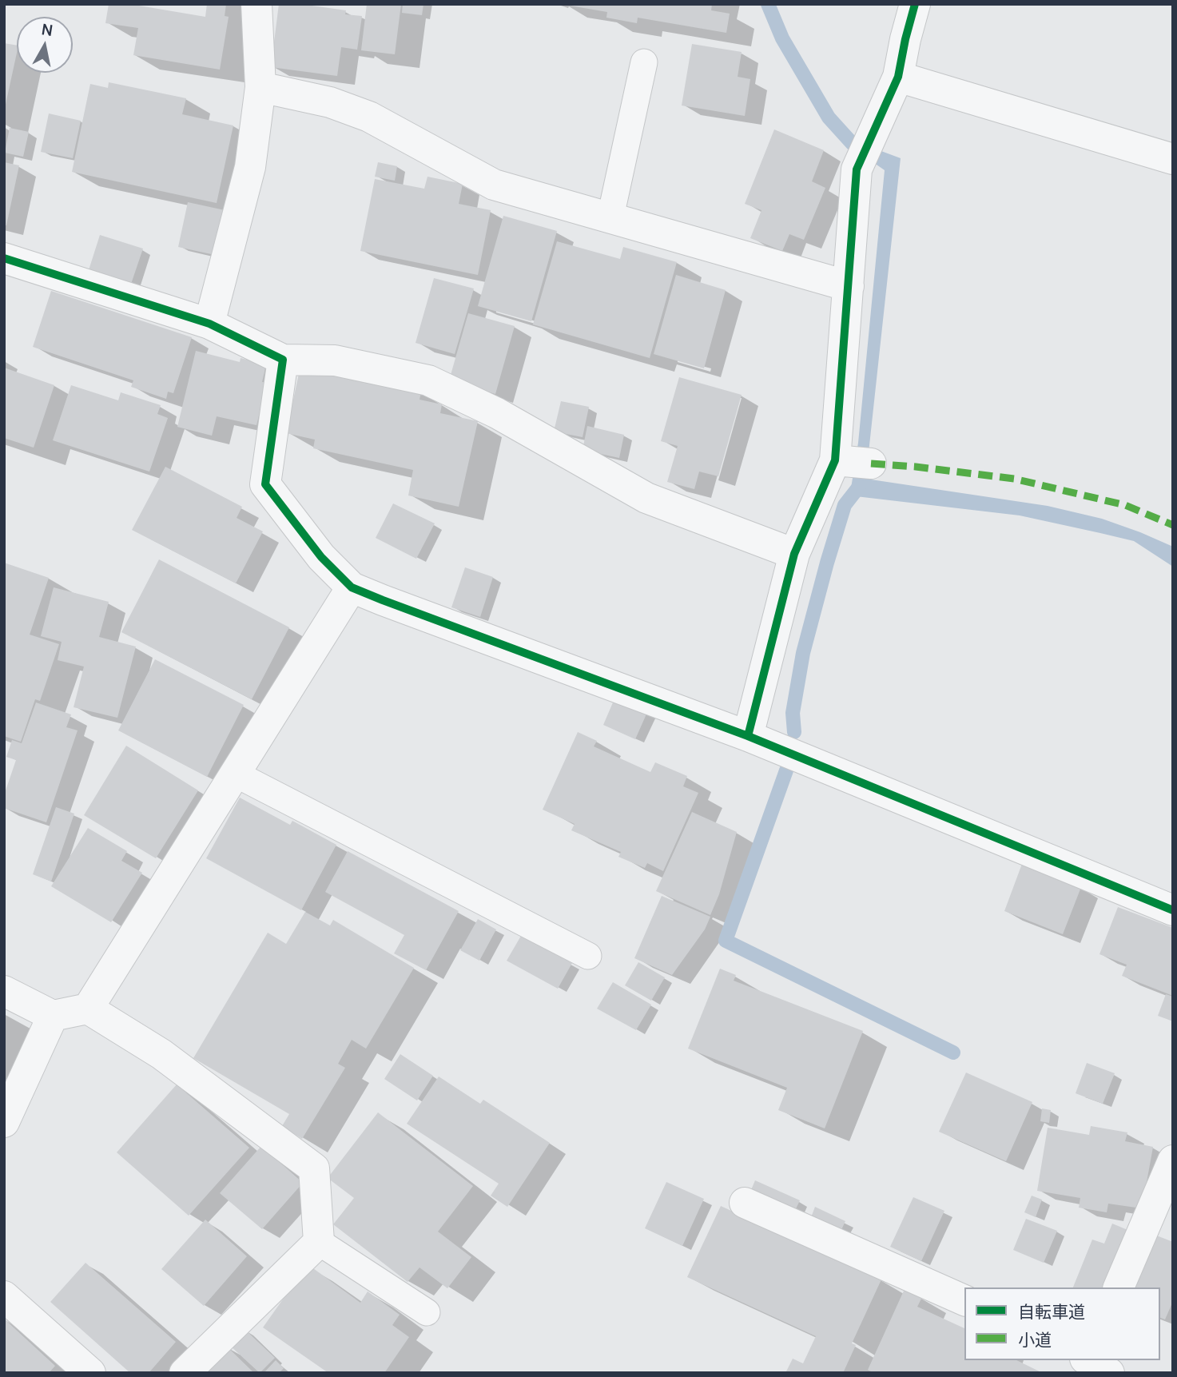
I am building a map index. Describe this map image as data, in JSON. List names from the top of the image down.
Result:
{
  "legend": ["自転車道", "小道"],
  "north": "top"
}
